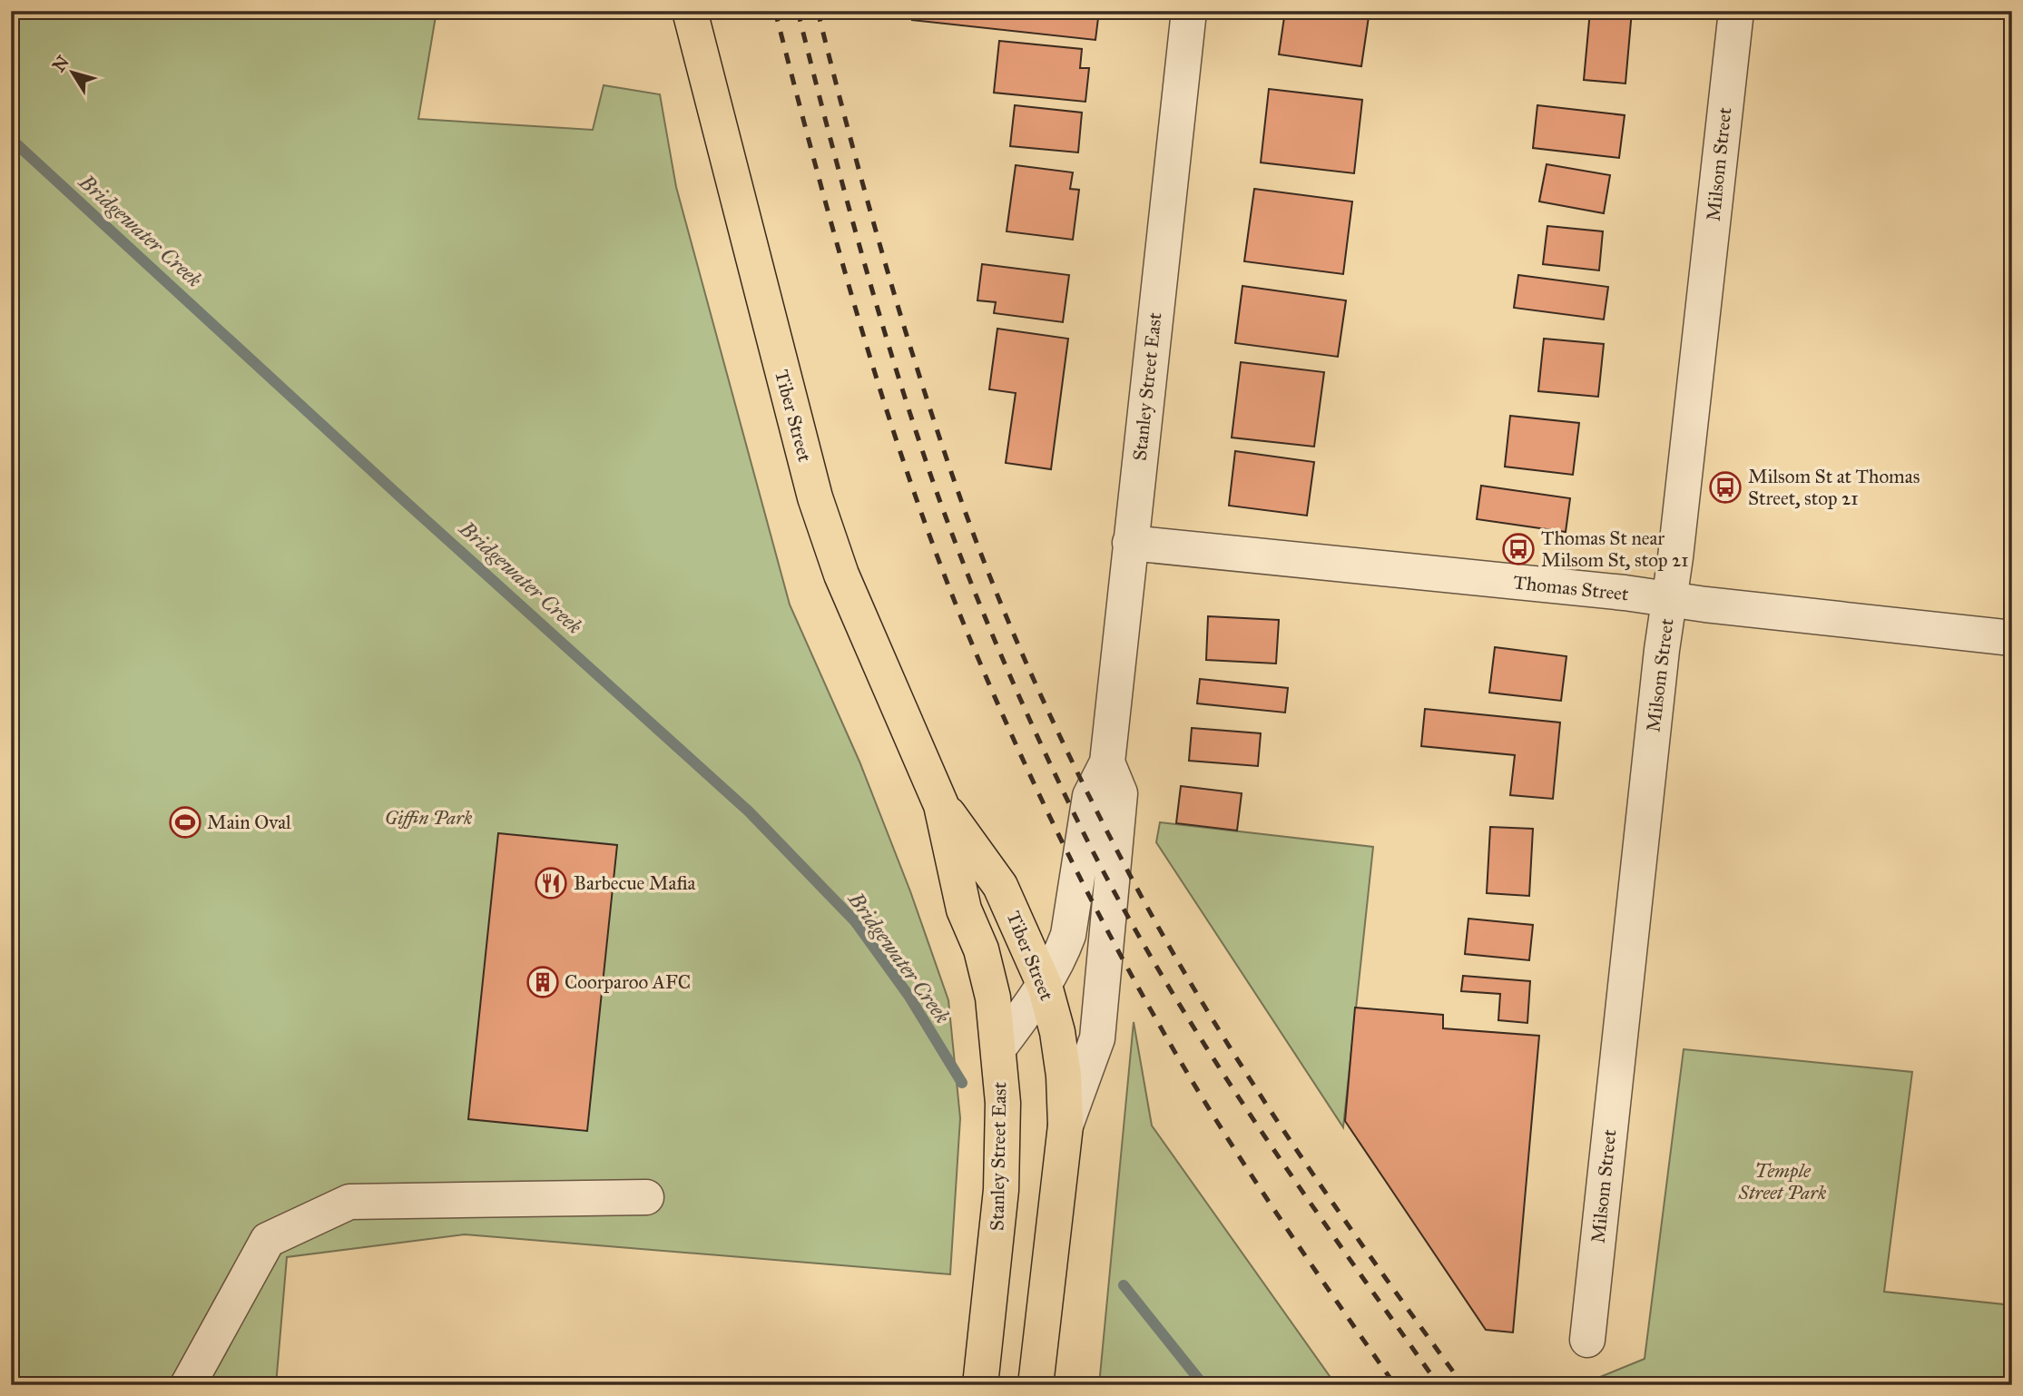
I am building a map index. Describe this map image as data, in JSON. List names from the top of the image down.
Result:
{
  "streets": {
    "main road": ["Stanley Street East", "Tiber Street"],
    "street": ["Milsom Street", "Thomas Street"]
  },
  "crossings": [
    ["Milsom Street", "Thomas Street"],
    ["Stanley Street East", "Tiber Street"],
    ["Stanley Street East", "Thomas Street"]
  ],
  "water": ["Bridgewater Creek"],
  "parks": ["Giffin Park", "Temple Street Park"],
  "places": {
    "bus stop": ["Milsom St at Thomas Street, stop 21", "Thomas St near Milsom St, stop 21"],
    "sports": ["Main Oval"],
    "restaurant": ["Barbecue Mafia"],
    "building": ["Coorparoo AFC"]
  },
  "north": "top left"
}
